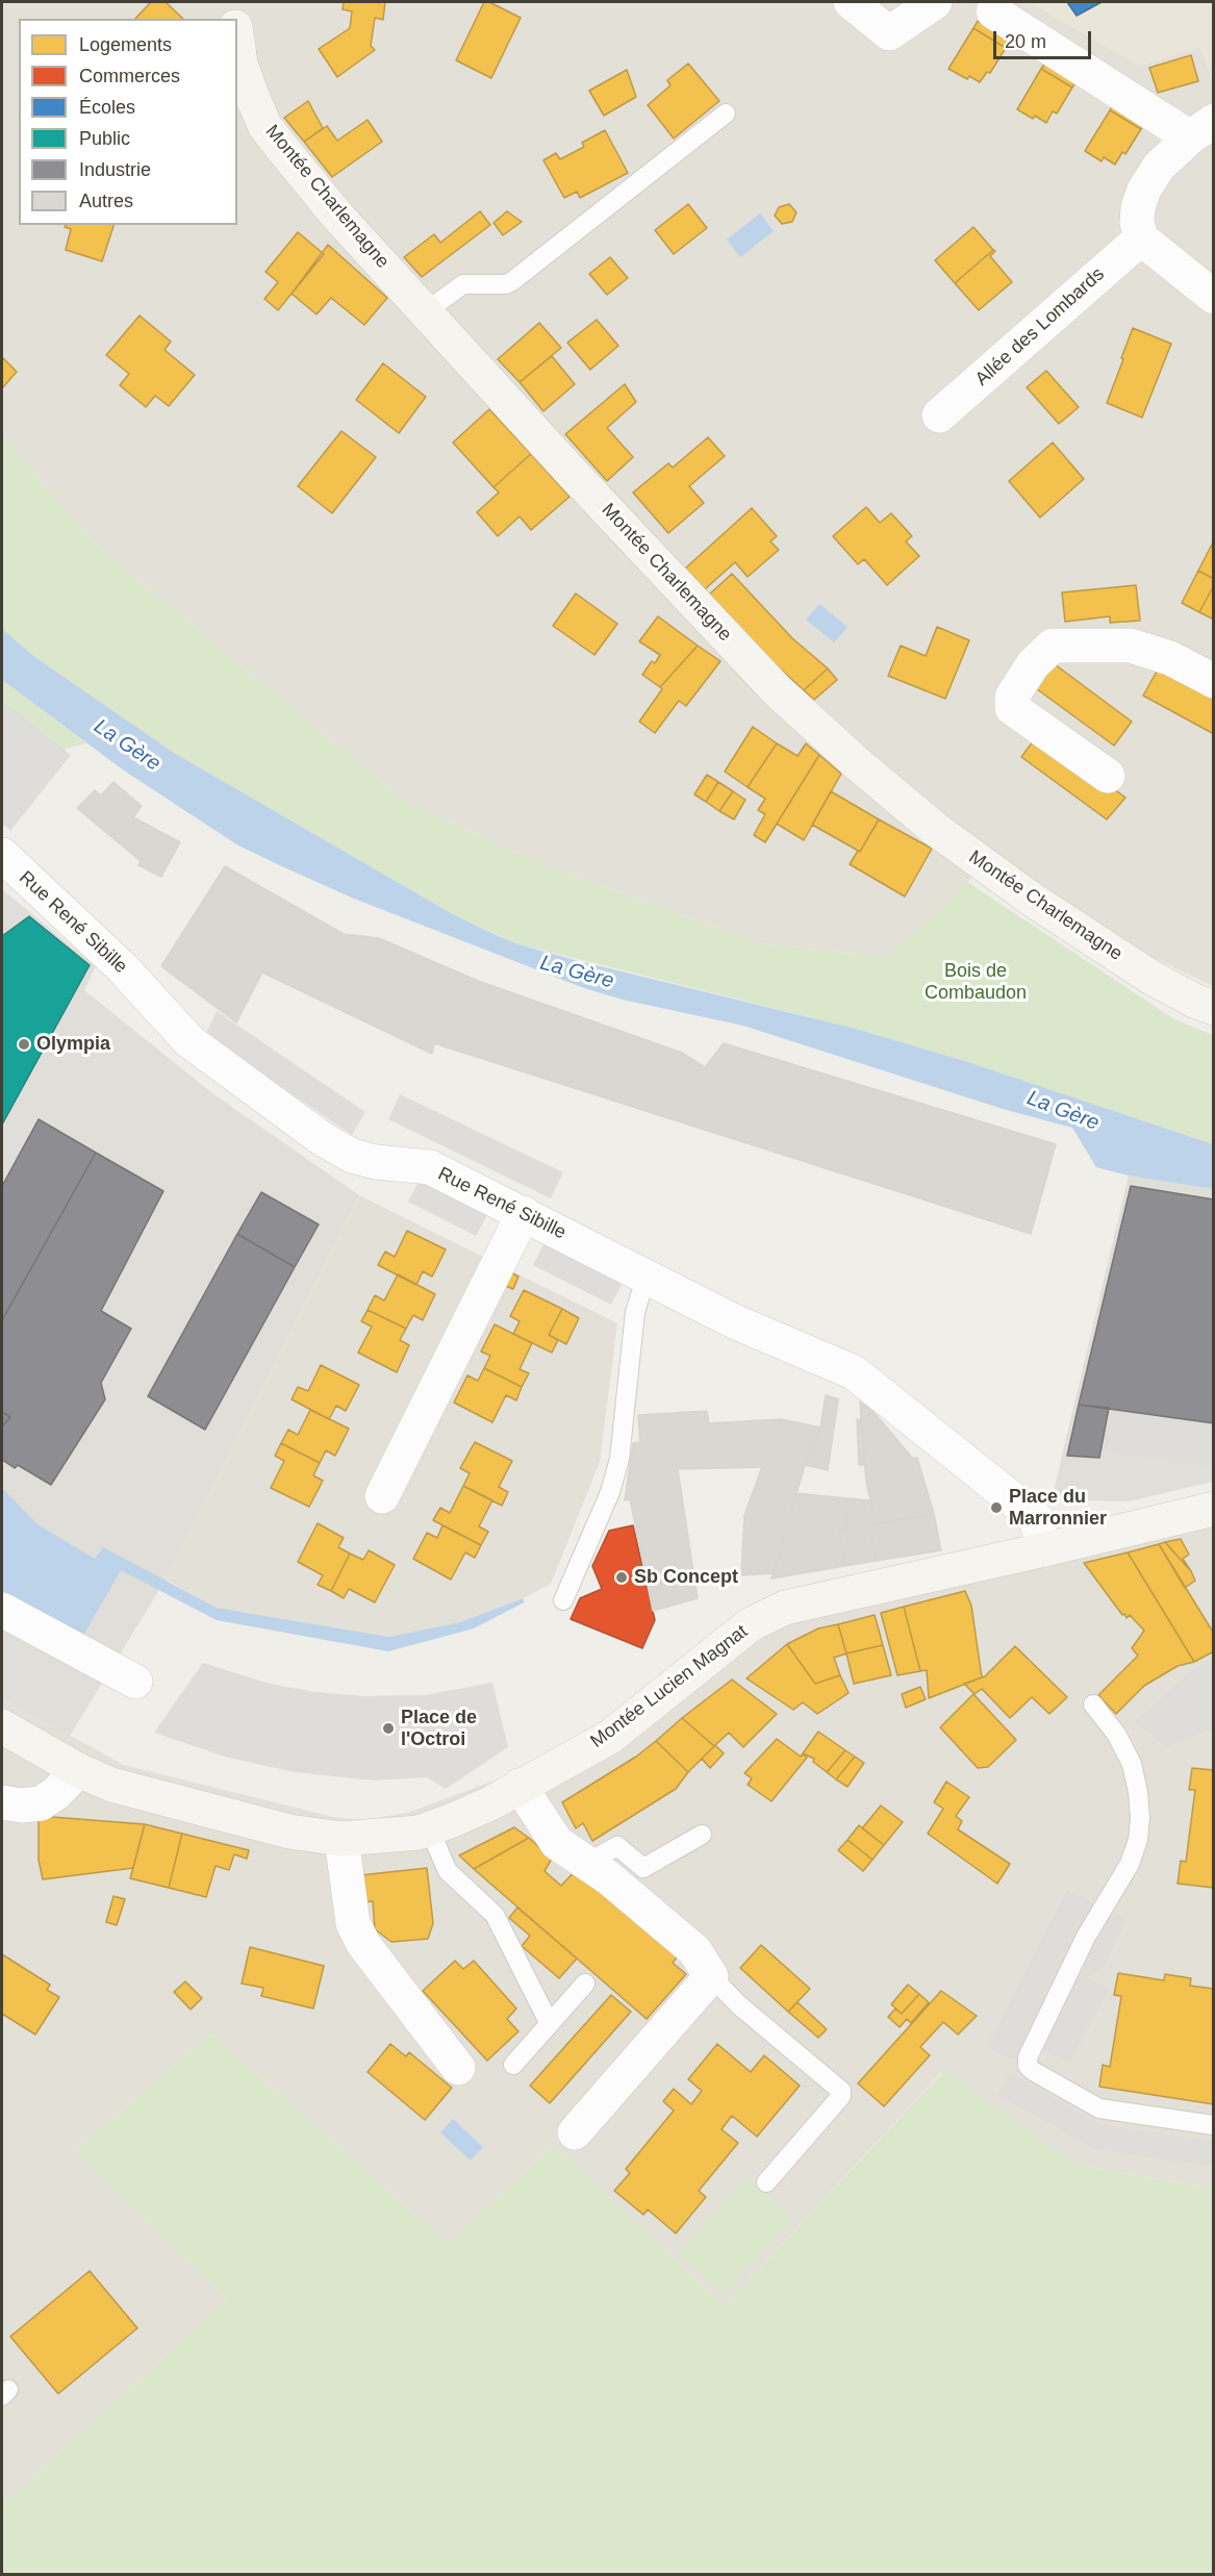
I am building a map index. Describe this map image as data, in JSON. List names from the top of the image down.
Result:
{
  "streets": {
    "street": [
      "Montée Charlemagne",
      "Allée des Lombards",
      "Rue René Sibille",
      "Montée Lucien Magnat"
    ]
  },
  "crossings": [
    ["Rue René Sibille", "Montée Lucien Magnat"]
  ],
  "water": ["La Gère"],
  "parks": ["Bois de Combaudon"],
  "places": [
    "Olympia",
    "Place du Marronnier",
    "Sb Concept",
    "Place de l'Octroi"
  ],
  "legend": [
    "Logements",
    "Commerces",
    "Écoles",
    "Public",
    "Industrie",
    "Autres"
  ],
  "scale_bar": "20 m"
}
